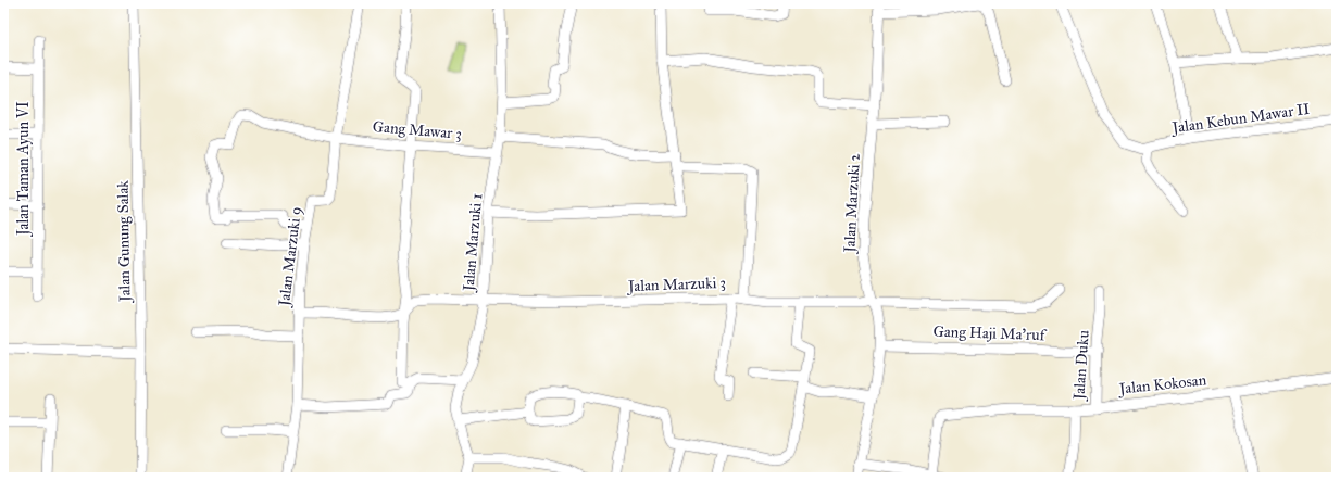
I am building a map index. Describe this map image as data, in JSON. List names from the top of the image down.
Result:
{
  "streets": {
    "street": [
      "Jalan Kebun Mawar II",
      "Gang Mawar 3",
      "Jalan Taman Ayun VI",
      "Jalan Marzuki 2",
      "Jalan Gunung Salak",
      "Jalan Marzuki 1",
      "Jalan Marzuki 9",
      "Jalan Marzuki 3",
      "Gang Haji Ma'ruf",
      "Jalan Duku",
      "Jalan Kokosan"
    ]
  },
  "crossings": [
    ["Gang Mawar 3", "Jalan Marzuki 1"],
    ["Gang Mawar 3", "Jalan Marzuki 9"],
    ["Jalan Marzuki 2", "Jalan Marzuki 3"],
    ["Jalan Marzuki 2", "Gang Haji Ma'ruf"],
    ["Jalan Marzuki 1", "Jalan Marzuki 3"],
    ["Gang Haji Ma'ruf", "Jalan Duku"],
    ["Jalan Duku", "Jalan Kokosan"]
  ]
}
